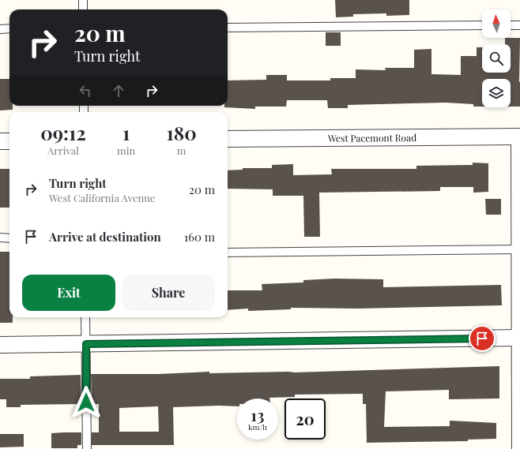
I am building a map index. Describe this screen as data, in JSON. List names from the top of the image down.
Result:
{
  "streets": {
    "street": ["West Pacemont Road"]
  },
  "north": "top",
  "page": {
    "turn": ["20 m", "Turn right"],
    "eta": [
      "09:12",
      "Arrival",
      "1",
      "min",
      "180",
      "m"
    ],
    "list": [
      {
        "name": "Turn right",
        "note": "West California Avenue",
        "value": "20 m"
      },
      {
        "name": "Arrive at destination",
        "value": "160 m"
      }
    ],
    "buttons": ["Exit", "Share"],
    "speed": "13 km/h",
    "limit": "20"
  }
}
